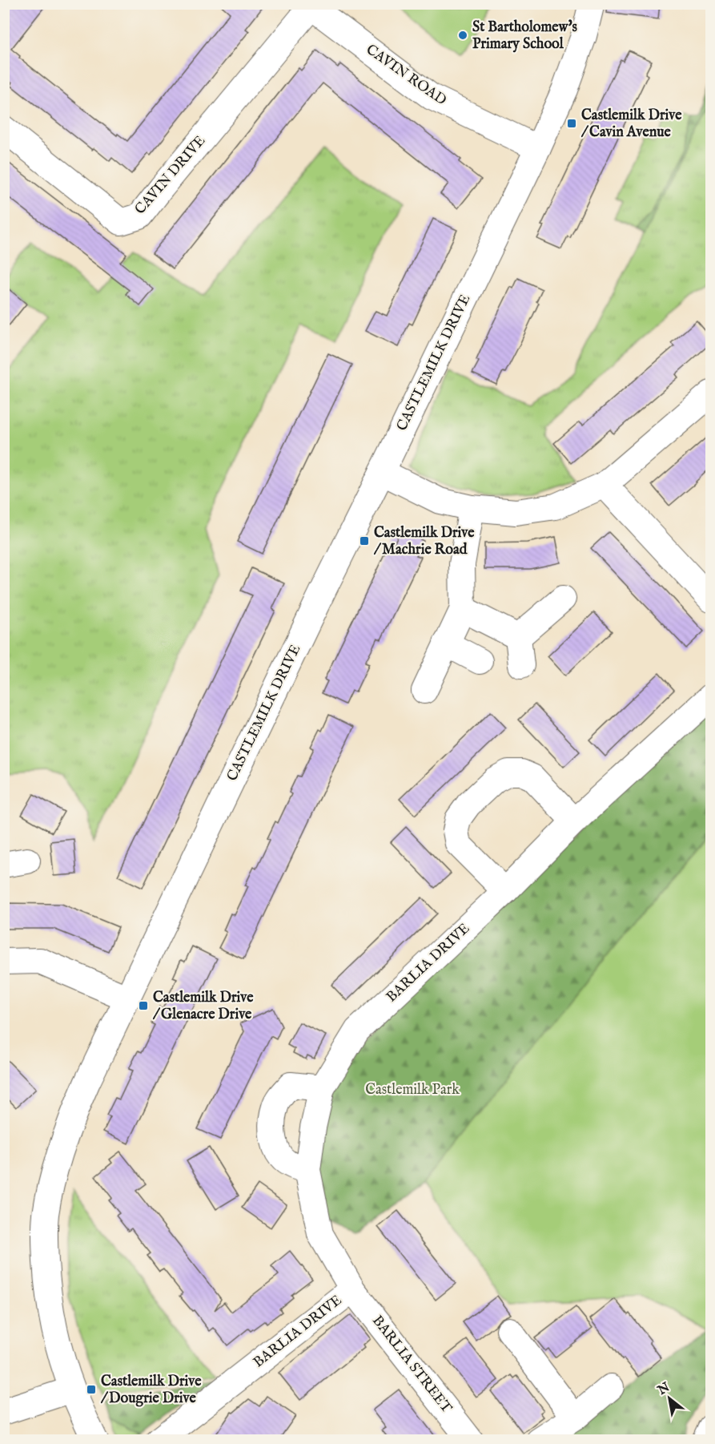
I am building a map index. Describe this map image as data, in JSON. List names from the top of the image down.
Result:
{
  "streets": {
    "street": [
      "CAVIN ROAD",
      "CAVIN DRIVE",
      "CASTLEMILK DRIVE",
      "BARLIA DRIVE",
      "BARLIA STREET"
    ]
  },
  "crossings": [
    ["CAVIN ROAD", "CAVIN DRIVE"],
    ["CAVIN ROAD", "CASTLEMILK DRIVE"],
    ["BARLIA DRIVE", "BARLIA STREET"]
  ],
  "parks": ["Castlemilk Park"],
  "places": {
    "other": ["St Bartholomew's Primary School"],
    "transit": [
      "Castlemilk Drive / Cavin Avenue",
      "Castlemilk Drive / Machrie Road",
      "Castlemilk Drive / Glenacre Drive",
      "Castlemilk Drive / Dougrie Drive"
    ]
  },
  "north": "top left"
}
